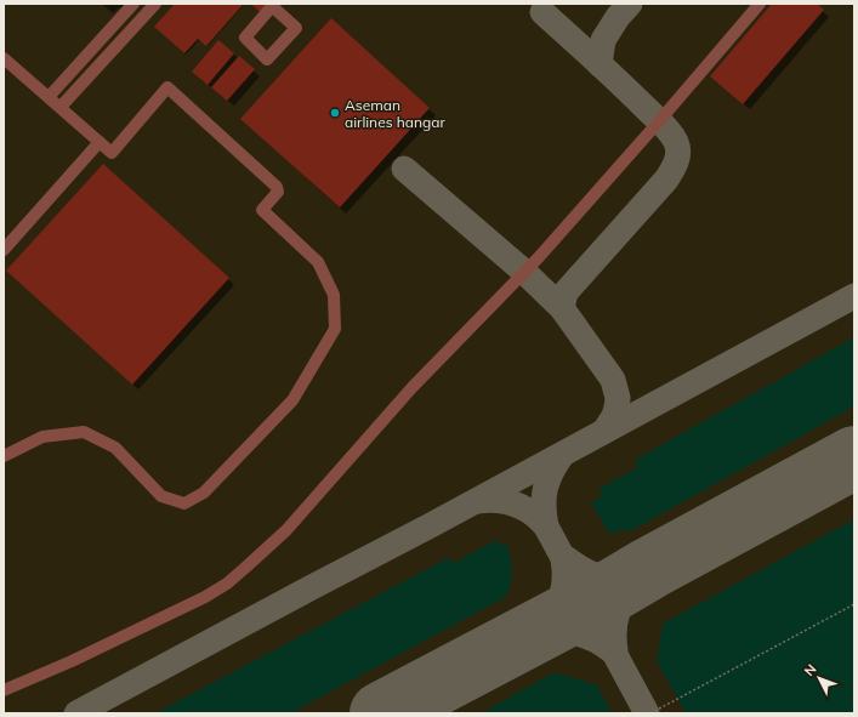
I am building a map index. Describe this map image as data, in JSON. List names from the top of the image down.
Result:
{
  "places": ["Aseman airlines hangar"],
  "north": "top left"
}
